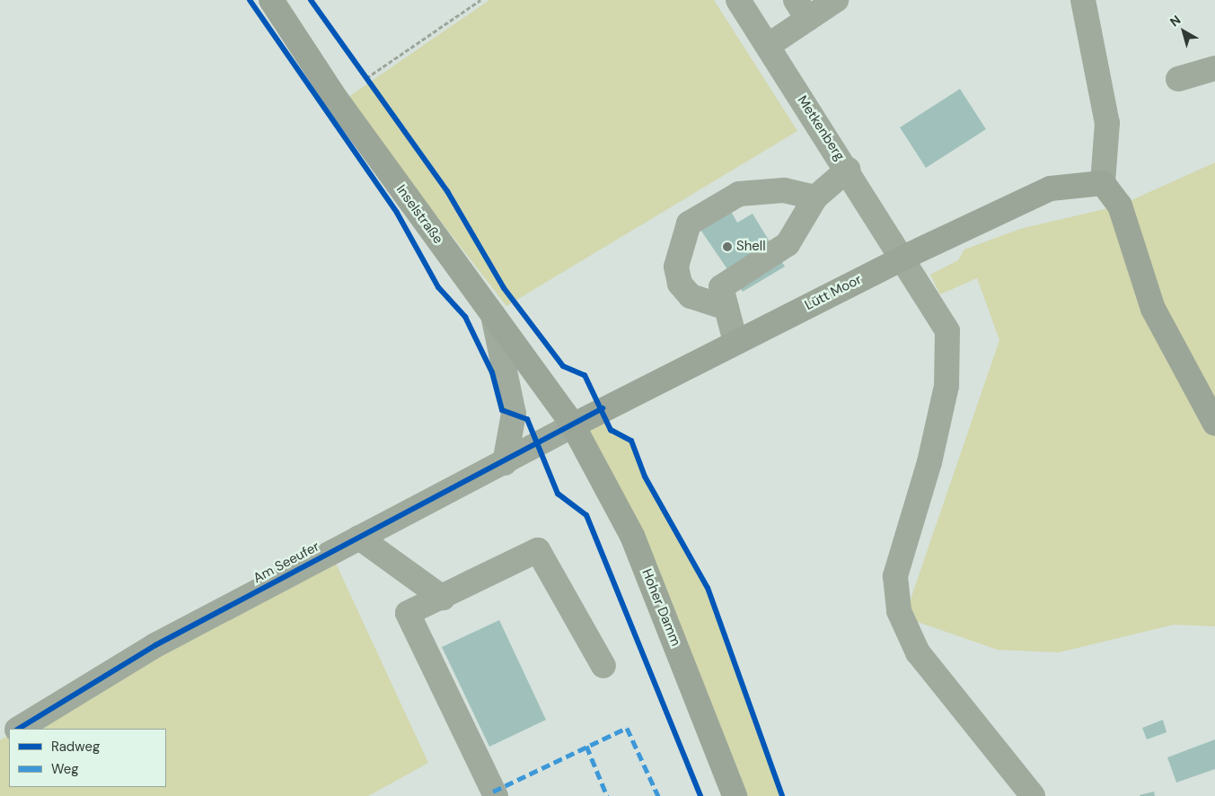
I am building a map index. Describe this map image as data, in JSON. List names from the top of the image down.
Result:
{
  "streets": {
    "main road": ["Inselstraße", "Lütt Moor", "Hoher Damm"],
    "street": ["Metkenberg", "Am Seeufer"]
  },
  "crossings": [
    ["Metkenberg", "Lütt Moor"],
    ["Inselstraße", "Lütt Moor"],
    ["Inselstraße", "Am Seeufer"],
    ["Inselstraße", "Hoher Damm"],
    ["Lütt Moor", "Am Seeufer"],
    ["Lütt Moor", "Hoher Damm"],
    ["Am Seeufer", "Hoher Damm"]
  ],
  "places": ["Shell"],
  "legend": ["Radweg", "Weg"],
  "north": "top left"
}
